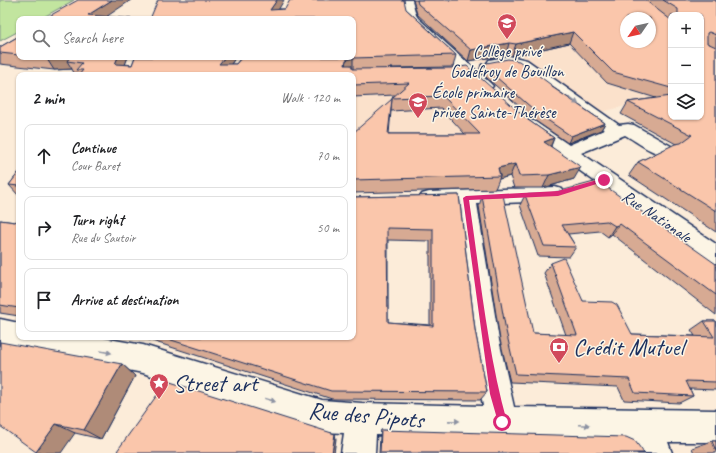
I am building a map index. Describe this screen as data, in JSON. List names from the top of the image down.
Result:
{
  "streets": {
    "street": ["Rue Nationale", "Rue des Pipots"]
  },
  "one_way": ["Rue des Pipots"],
  "places": {
    "school or university": ["Collège privé Godefroy de Bouillon", "École primaire privée Sainte-Thérèse"],
    "bank": ["Crédit Mutuel"],
    "place": ["Street art"]
  },
  "north": "bottom left",
  "page": {
    "map_buttons": ["+", "−"],
    "search": "Search here",
    "heading": ["2 min", "Walk · 120 m"],
    "list": [
      ["Continue", "Cour Baret", "70 m"],
      ["Turn right", "Rue du Sautoir", "50 m"],
      "Arrive at destination"
    ]
  }
}
